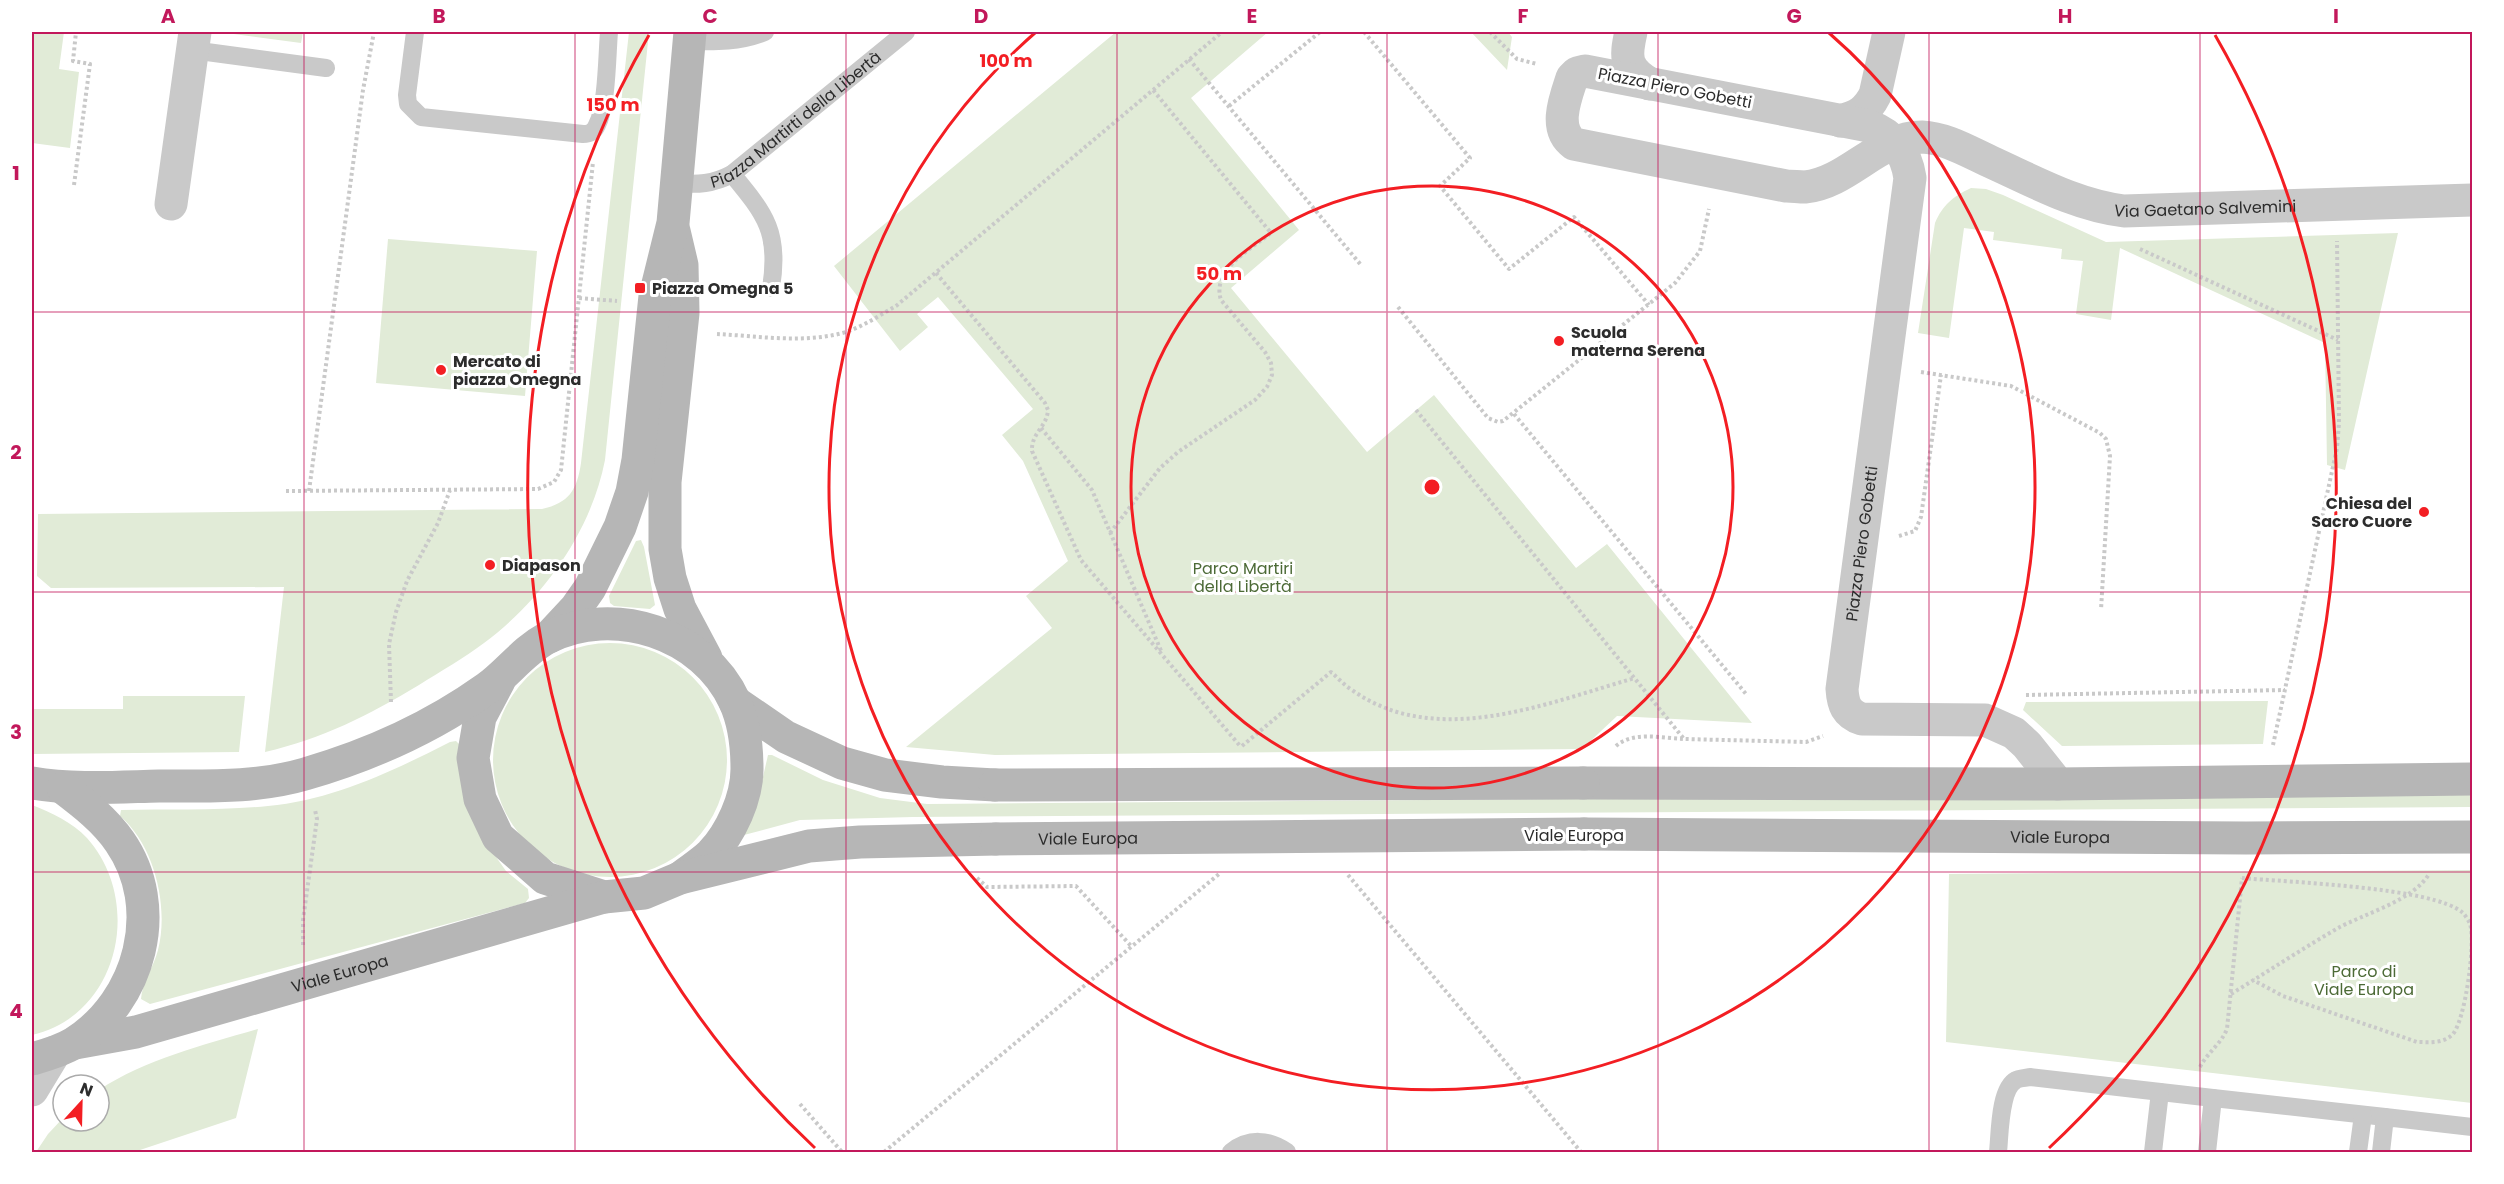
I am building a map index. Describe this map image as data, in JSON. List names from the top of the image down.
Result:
{
  "streets": {
    "street": ["Piazza Piero Gobetti", "Via Gaetano Salvemini", "Viale Europa"],
    "lane": ["Piazza Martirti della Libertà"]
  },
  "crossings": [
    ["Piazza Piero Gobetti", "Via Gaetano Salvemini"]
  ],
  "parks": ["Parco Martiri della Libertà", "Parco di Viale Europa"],
  "places": {
    "transit": ["Piazza Omegna 5"],
    "other": [
      "Scuola materna Serena",
      "Mercato di piazza Omegna",
      "Chiesa del Sacro Cuore",
      "Diapason"
    ]
  },
  "north": "top",
  "grid": {
    "columns": [
      "A",
      "B",
      "C",
      "D",
      "E",
      "F",
      "G",
      "H",
      "I"
    ],
    "rows": [
      "1",
      "2",
      "3",
      "4"
    ]
  },
  "rings": ["100 m", "150 m", "50 m"]
}
